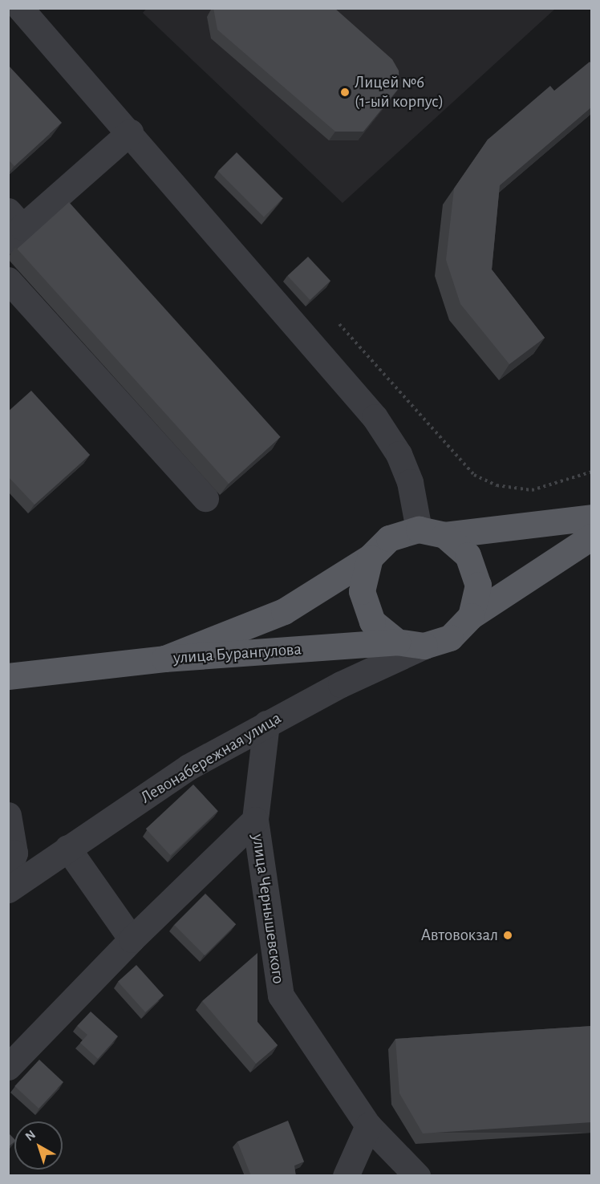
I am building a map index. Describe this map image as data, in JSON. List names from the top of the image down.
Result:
{
  "streets": {
    "main road": ["улица Бурангулова"],
    "street": ["Левонабережная улица", "улица Чернышевского"]
  },
  "crossings": [
    ["улица Бурангулова", "Левонабережная улица"],
    ["Левонабережная улица", "улица Чернышевского"]
  ],
  "places": ["Лицей №6 (1-ый корпус)", "Автовокзал"],
  "north": "top left"
}
